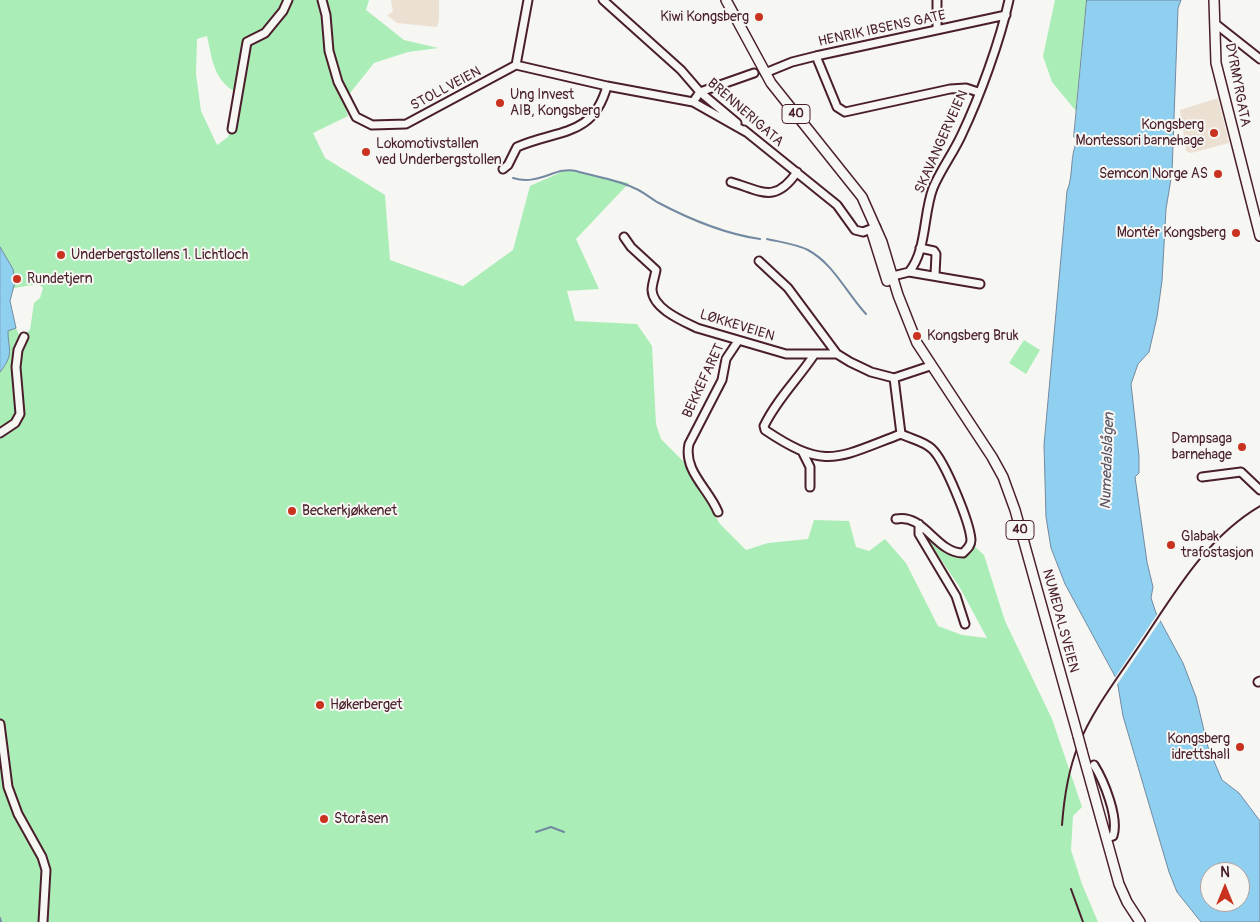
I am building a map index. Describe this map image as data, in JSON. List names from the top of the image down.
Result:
{
  "streets": {
    "main road": ["DYRMYRGATA", "40", "NUMEDALSVEIEN"],
    "street": [
      "HENRIK IBSENS GATE",
      "STOLLVEIEN",
      "BRENNERIGATA",
      "SKAVANGERVEIEN",
      "LØKKEVEIEN",
      "BEKKEFARET"
    ]
  },
  "crossings": [
    ["HENRIK IBSENS GATE", "SKAVANGERVEIEN"],
    ["HENRIK IBSENS GATE", "NUMEDALSVEIEN"],
    ["BRENNERIGATA", "NUMEDALSVEIEN"],
    ["LØKKEVEIEN", "BEKKEFARET"]
  ],
  "water": ["Numedalslågen"],
  "places": [
    "Kiwi Kongsberg",
    "Ung Invest AIB, Kongsberg",
    "Kongsberg Montessori barnehage",
    "Lokomotivstallen ved Underbergstollen",
    "Semcon Norge AS",
    "Montér Kongsberg",
    "Underbergstollens 1. Lichtloch",
    "Rundetjern",
    "Kongsberg Bruk",
    "Dampsaga barnehage",
    "Beckerkjøkkenet",
    "Glabak trafostasjon",
    "Høkerberget",
    "Kongsberg idrettshall",
    "Storåsen"
  ],
  "north": "top"
}
